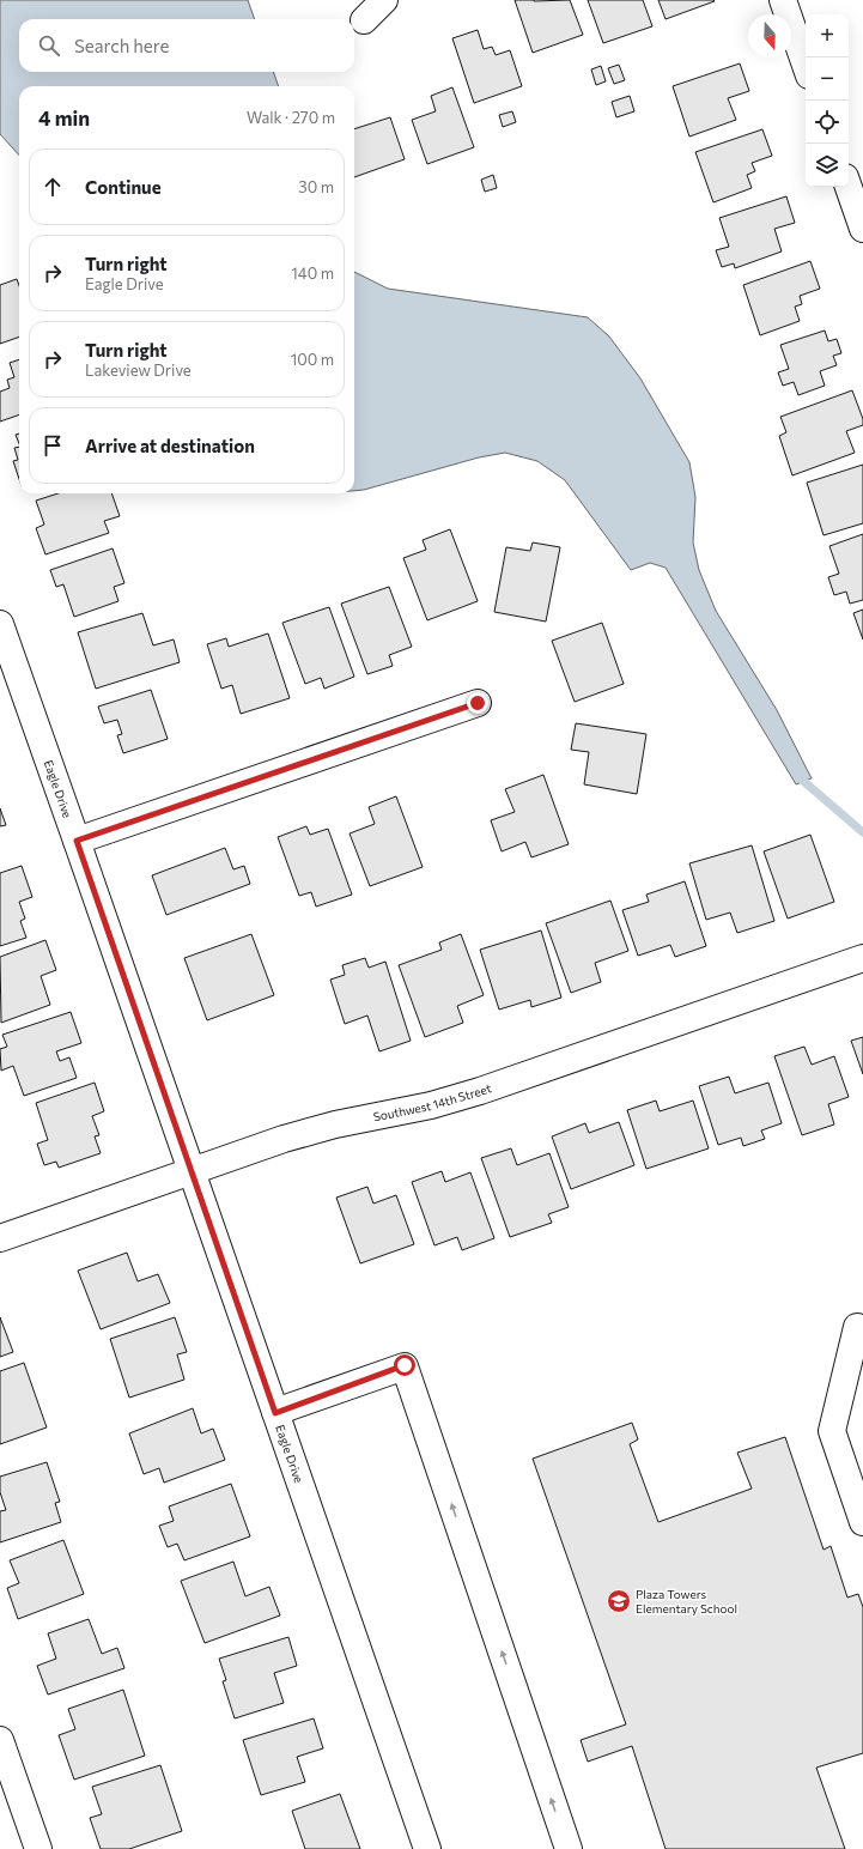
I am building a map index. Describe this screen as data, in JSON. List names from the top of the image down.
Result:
{
  "streets": {
    "street": ["Eagle Drive", "Southwest 14th Street"]
  },
  "crossings": [
    ["Eagle Drive", "Southwest 14th Street"]
  ],
  "places": {
    "school or university": ["Plaza Towers Elementary School"]
  },
  "north": "bottom",
  "page": {
    "map_buttons": ["+", "−"],
    "search": "Search here",
    "heading": ["4 min", "Walk · 270 m"],
    "list": [
      ["Continue", "30 m"],
      ["Turn right", "Eagle Drive", "140 m"],
      ["Turn right", "Lakeview Drive", "100 m"],
      "Arrive at destination"
    ]
  }
}
